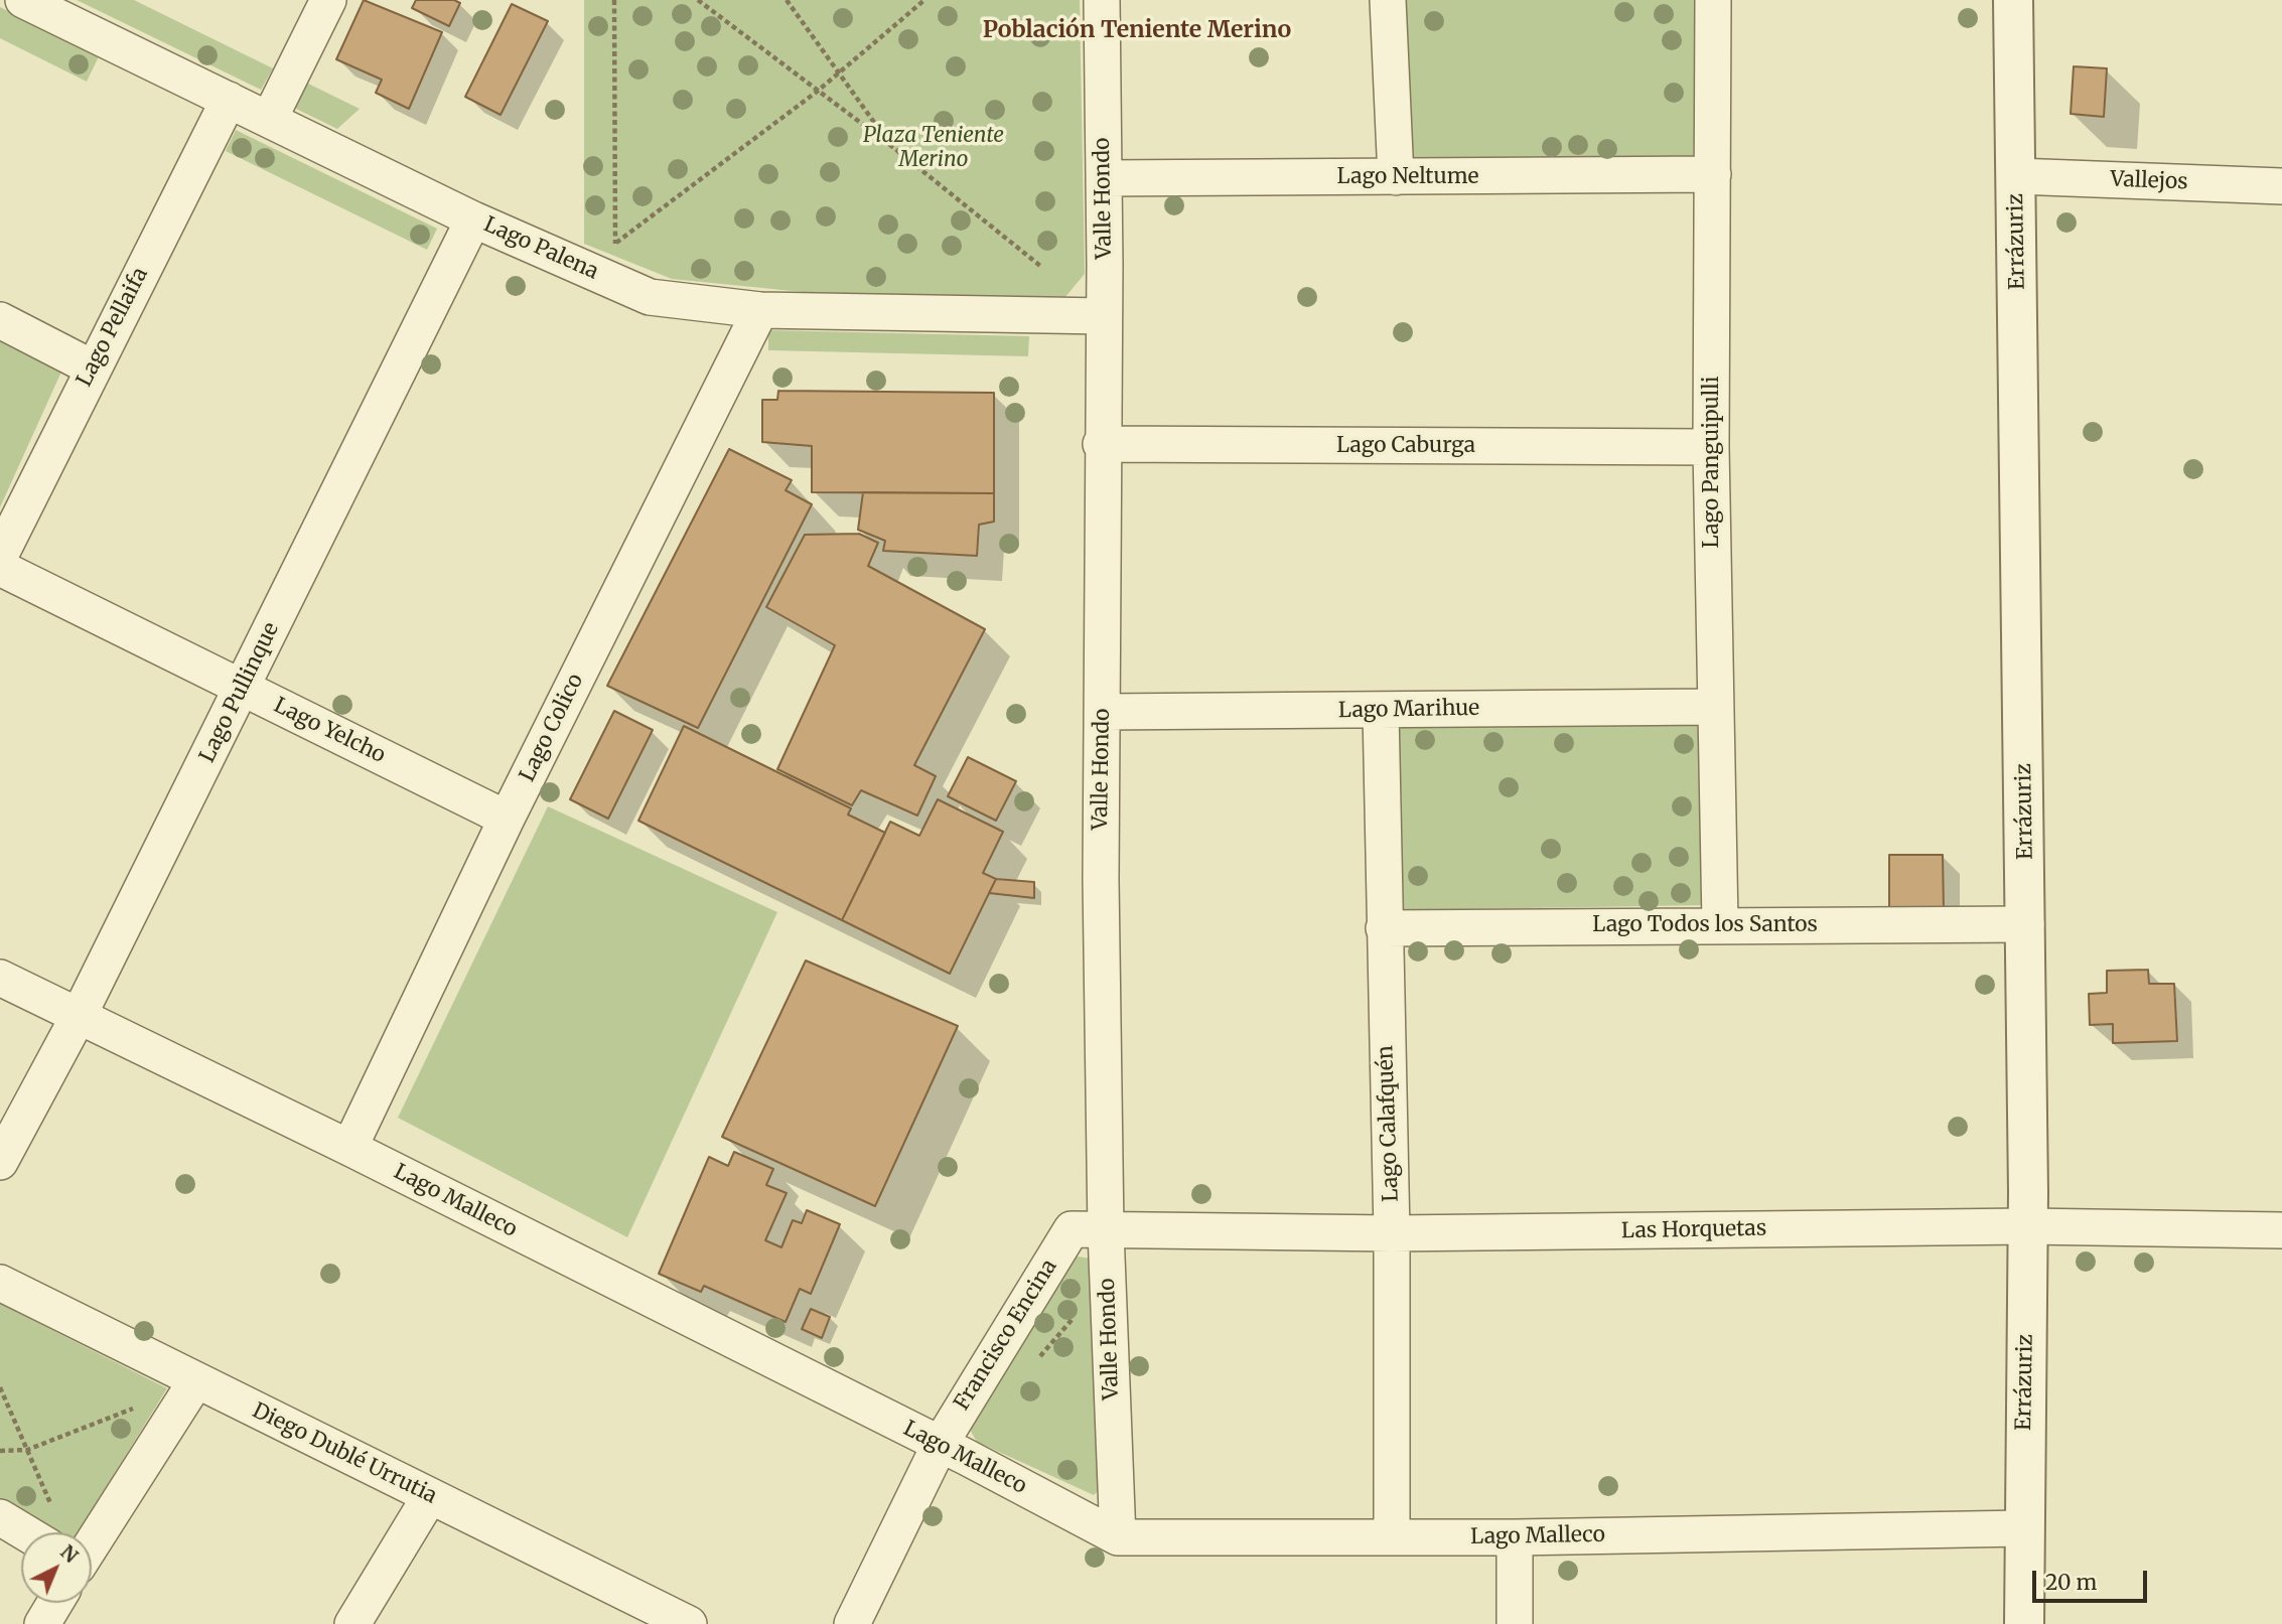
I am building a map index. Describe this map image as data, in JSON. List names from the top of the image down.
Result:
{
  "streets": {
    "street": [
      "Lago Neltume",
      "Vallejos",
      "Valle Hondo",
      "Errázuriz",
      "Lago Palena",
      "Lago Pellaifa",
      "Lago Caburga",
      "Lago Panguipulli",
      "Lago Pullinque",
      "Lago Marihue",
      "Lago Colico",
      "Lago Yelcho",
      "Lago Todos los Santos",
      "Lago Calafquén",
      "Lago Malleco",
      "Las Horquetas",
      "Francisco Encina",
      "Diego Dublé Urrutia"
    ]
  },
  "crossings": [
    ["Lago Neltume", "Valle Hondo"],
    ["Lago Neltume", "Lago Panguipulli"],
    ["Vallejos", "Errázuriz"],
    ["Valle Hondo", "Lago Palena"],
    ["Valle Hondo", "Lago Caburga"],
    ["Valle Hondo", "Lago Marihue"],
    ["Valle Hondo", "Lago Malleco"],
    ["Valle Hondo", "Las Horquetas"],
    ["Valle Hondo", "Francisco Encina"],
    ["Errázuriz", "Lago Todos los Santos"],
    ["Errázuriz", "Lago Malleco"],
    ["Errázuriz", "Las Horquetas"],
    ["Lago Palena", "Lago Pellaifa"],
    ["Lago Palena", "Lago Pullinque"],
    ["Lago Palena", "Lago Colico"],
    ["Lago Caburga", "Lago Panguipulli"],
    ["Lago Panguipulli", "Lago Marihue"],
    ["Lago Panguipulli", "Lago Todos los Santos"],
    ["Lago Pullinque", "Lago Yelcho"],
    ["Lago Pullinque", "Lago Malleco"],
    ["Lago Marihue", "Lago Calafquén"],
    ["Lago Colico", "Lago Yelcho"],
    ["Lago Colico", "Lago Malleco"],
    ["Lago Todos los Santos", "Lago Calafquén"],
    ["Lago Calafquén", "Lago Malleco"],
    ["Lago Calafquén", "Las Horquetas"],
    ["Lago Malleco", "Francisco Encina"],
    ["Las Horquetas", "Francisco Encina"]
  ],
  "districts": ["Población Teniente Merino"],
  "parks": ["Plaza Teniente Merino"],
  "scale_bar": "20 m",
  "north": "top right"
}
